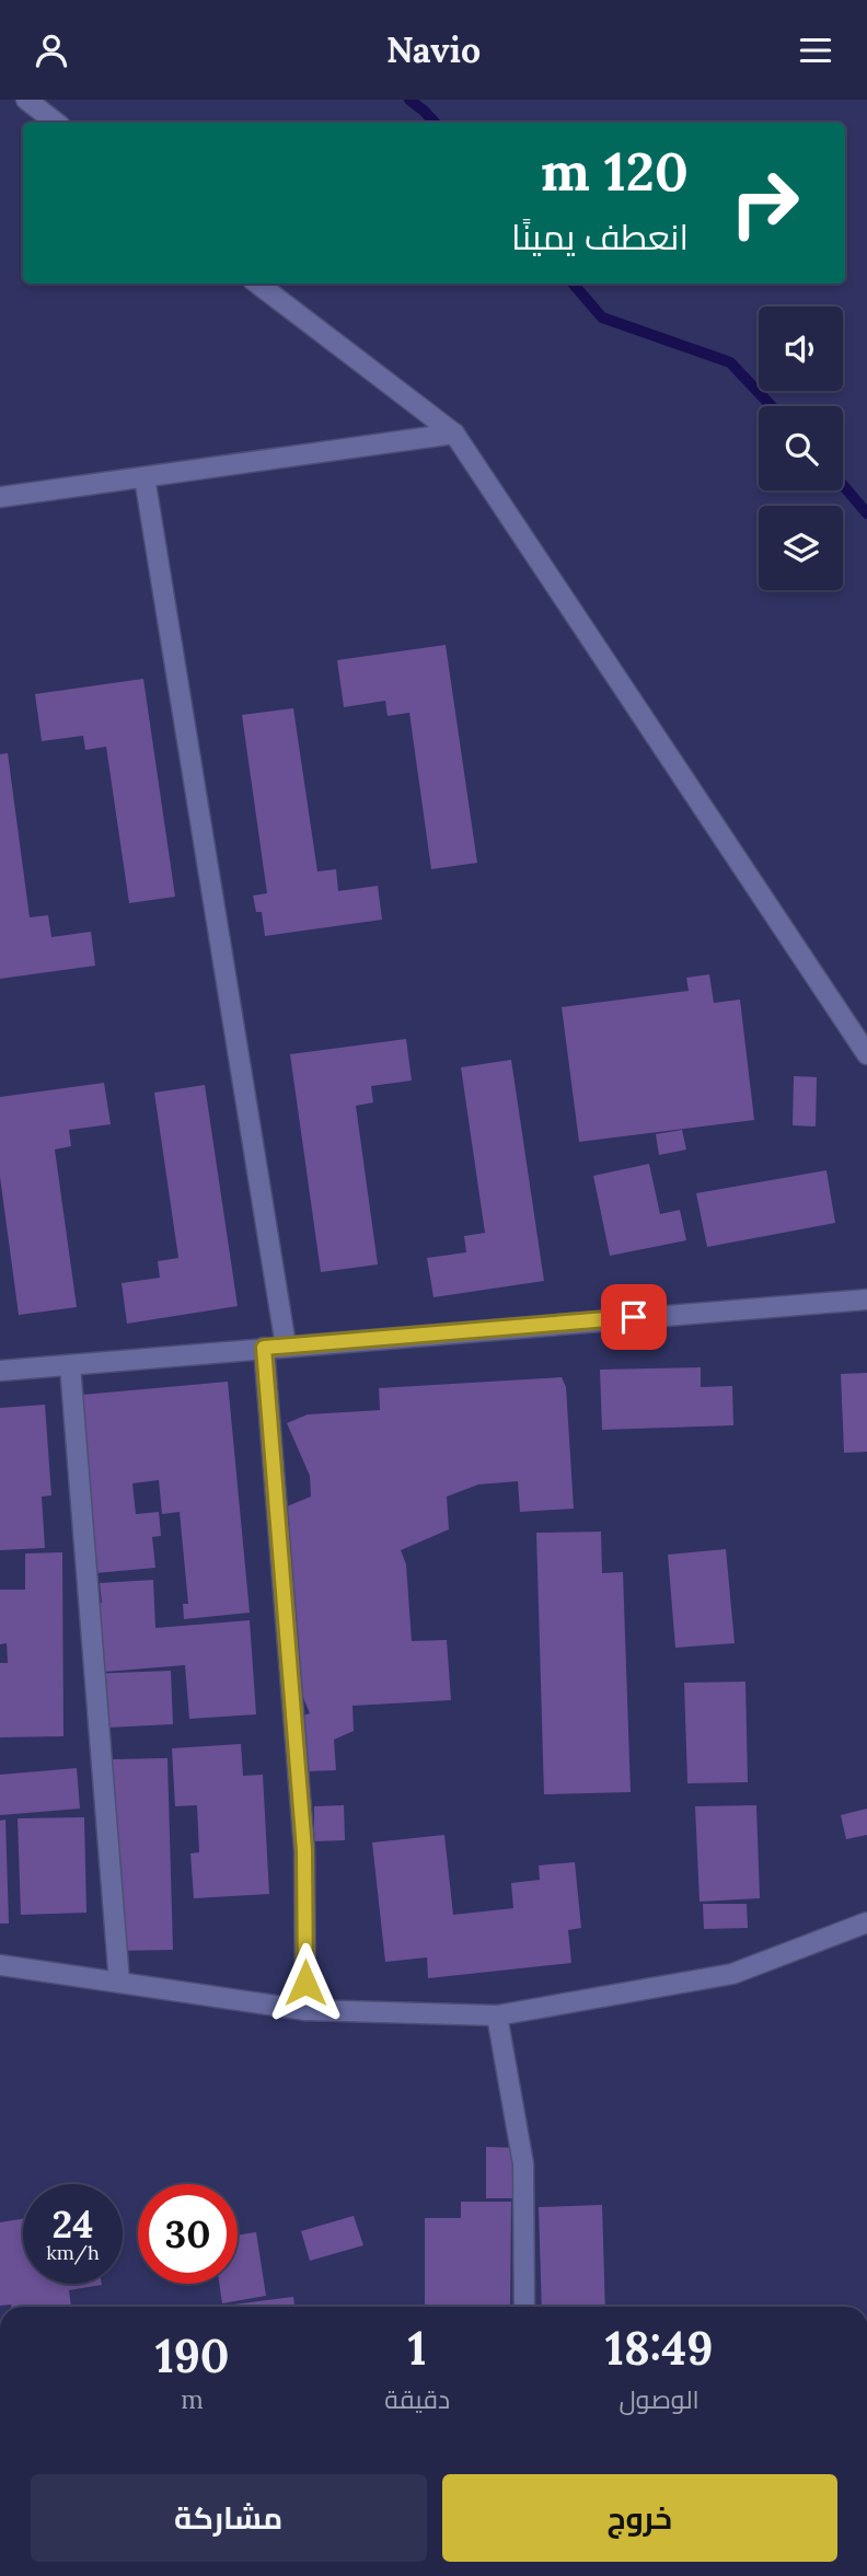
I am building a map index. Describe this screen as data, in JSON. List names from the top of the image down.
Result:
{
  "page": {
    "header": "Navio",
    "turn": ["120 m", "انعطف يمينًا"],
    "speed": "24 km/h",
    "limit": "30",
    "eta": [
      "18:49",
      "الوصول",
      "1",
      "دقيقة",
      "190",
      "m"
    ],
    "buttons": ["خروج", "مشاركة"]
  }
}
